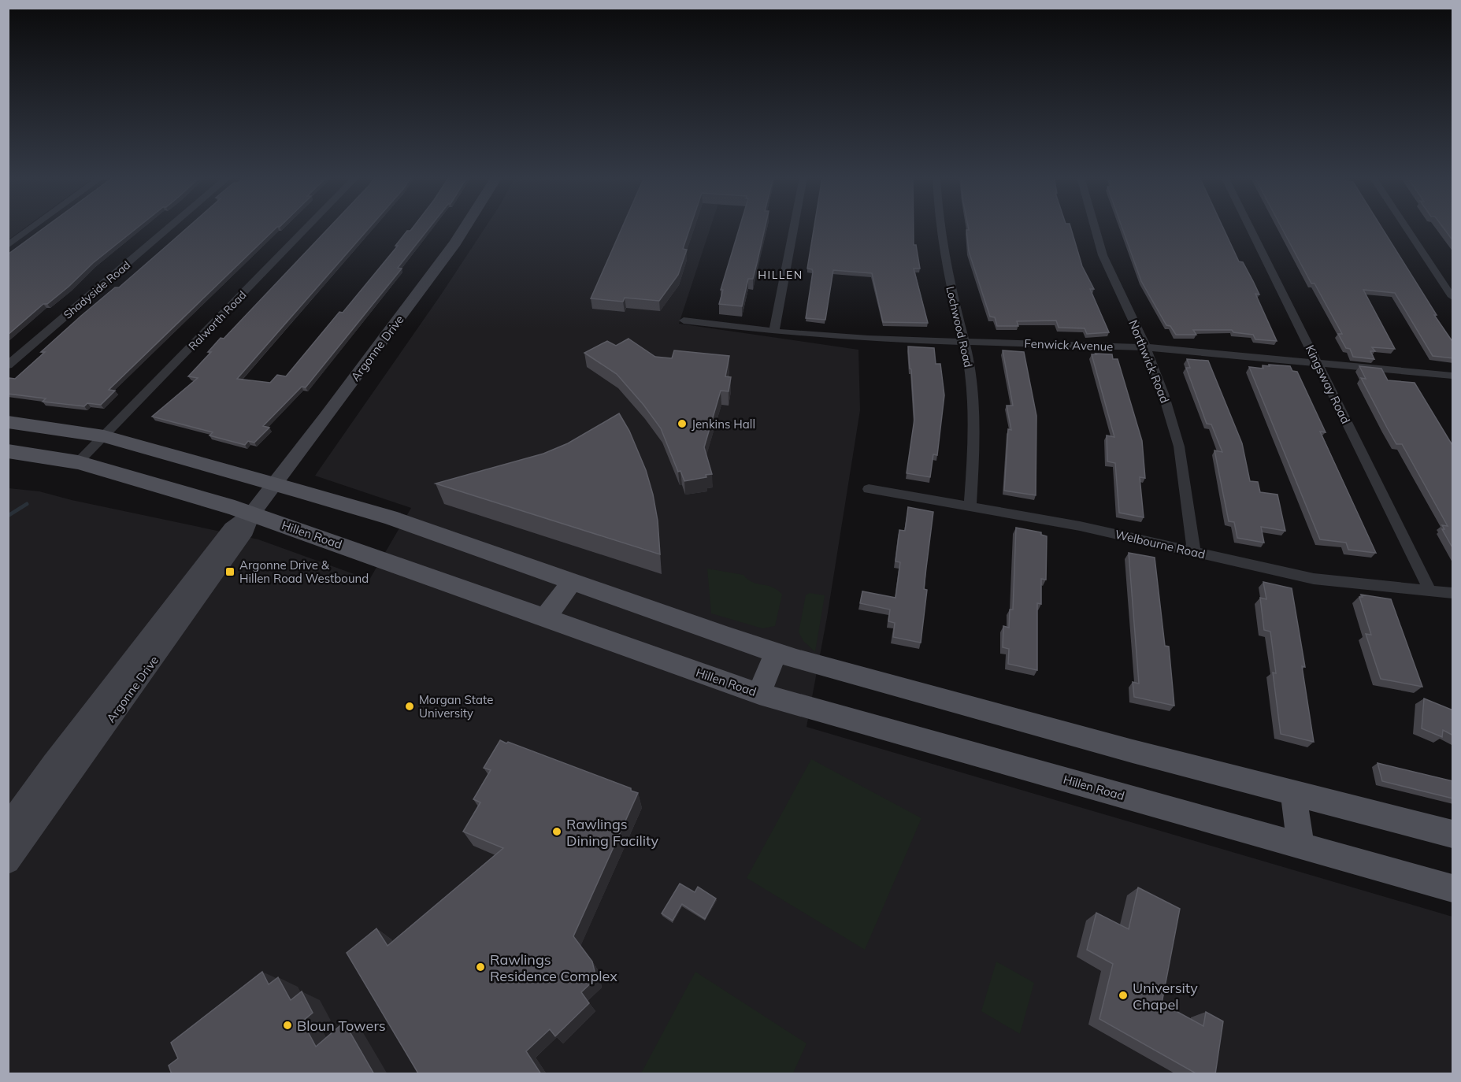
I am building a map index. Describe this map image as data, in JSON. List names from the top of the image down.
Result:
{
  "streets": {
    "main road": ["Argonne Drive", "Hillen Road"],
    "street": [
      "Shadyside Road",
      "Ralworth Road",
      "Lochwood Road",
      "Fenwick Avenue",
      "Northwick Road",
      "Kingsway Road",
      "Welbourne Road"
    ]
  },
  "crossings": [
    ["Ralworth Road", "Hillen Road"],
    ["Lochwood Road", "Fenwick Avenue"],
    ["Lochwood Road", "Welbourne Road"],
    ["Fenwick Avenue", "Northwick Road"],
    ["Fenwick Avenue", "Kingsway Road"],
    ["Argonne Drive", "Hillen Road"],
    ["Northwick Road", "Welbourne Road"],
    ["Kingsway Road", "Welbourne Road"]
  ],
  "districts": ["HILLEN"],
  "places": {
    "other": [
      "Jenkins Hall",
      "Morgan State University",
      "Rawlings Dining Facility",
      "Rawlings Residence Complex",
      "University Chapel",
      "Bloun Towers"
    ],
    "transit": ["Argonne Drive & Hillen Road Westbound"]
  }
}
